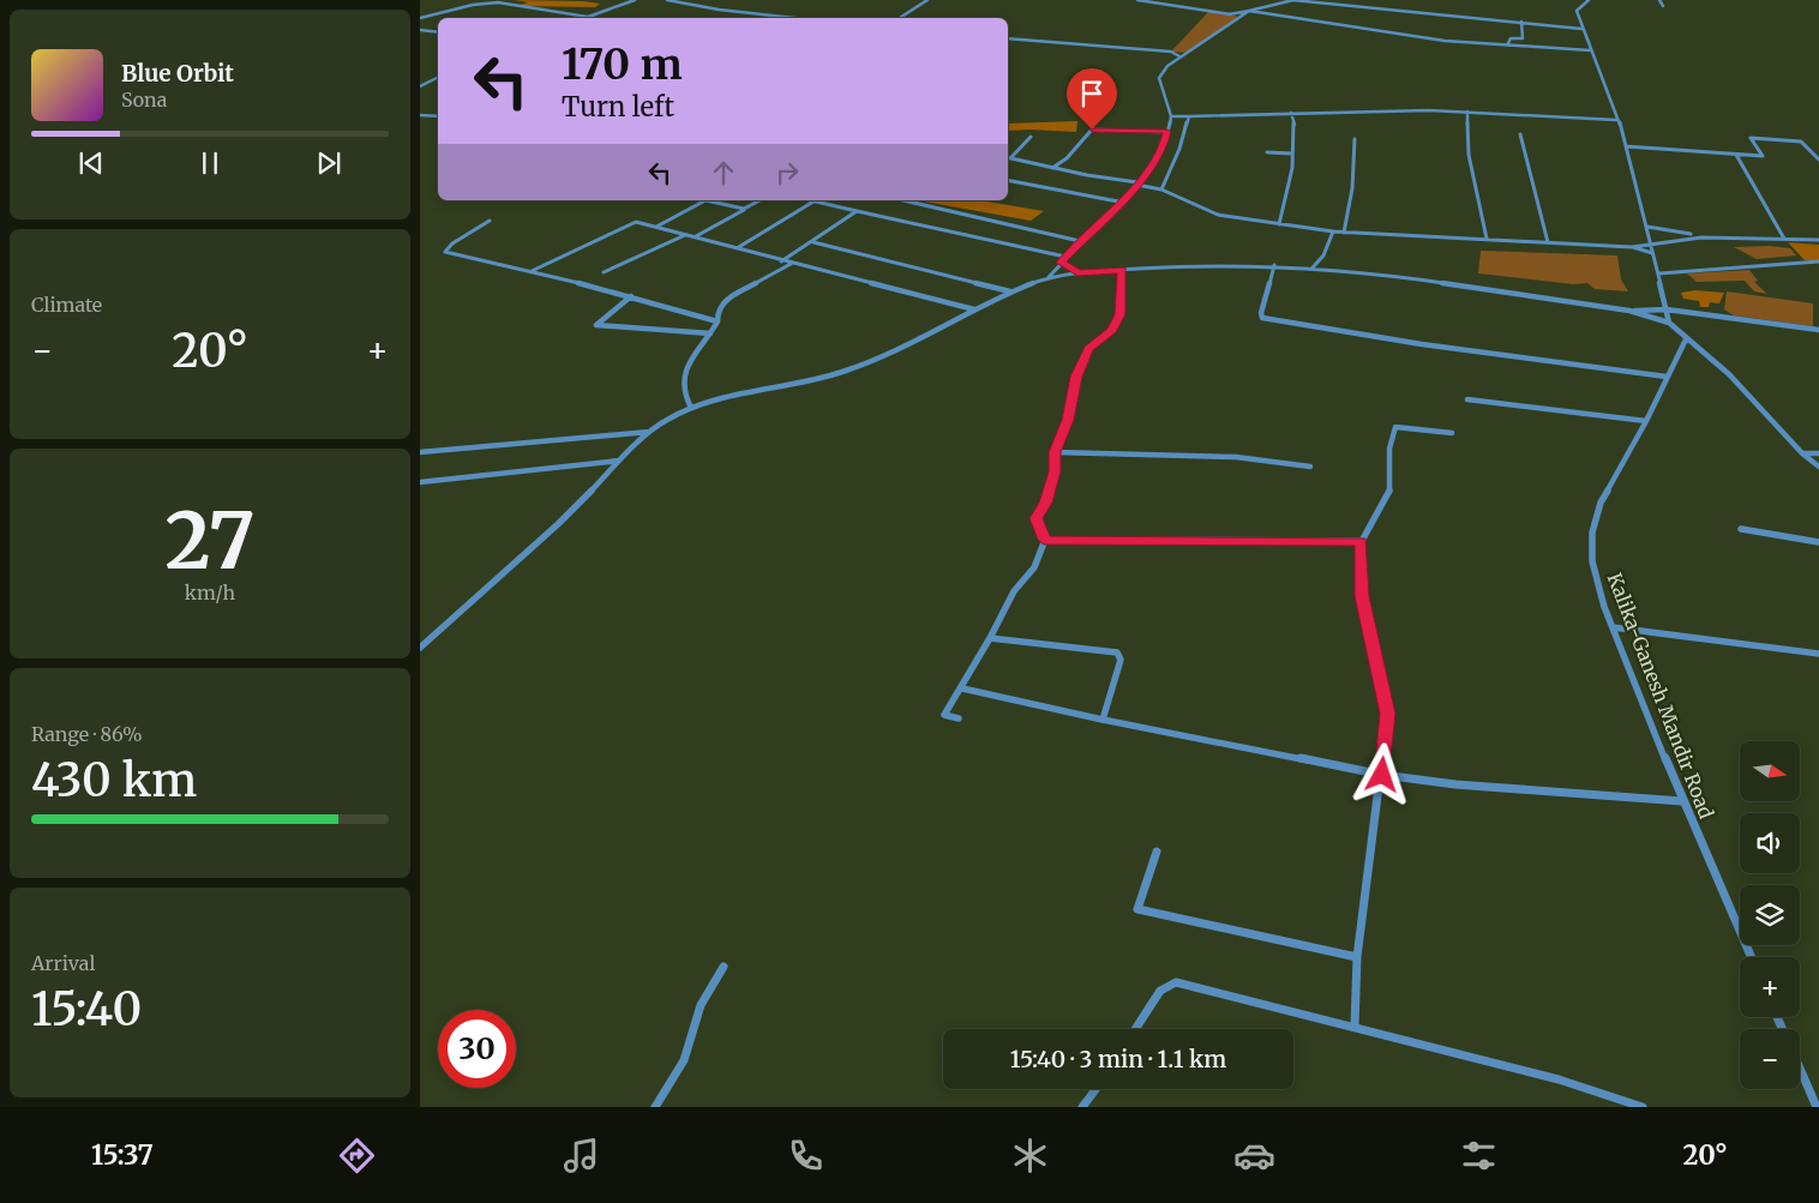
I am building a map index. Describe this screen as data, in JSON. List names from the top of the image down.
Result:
{
  "streets": {
    "street": ["Kalika-Ganesh Mandir Road"]
  },
  "north": "right",
  "page": {
    "turn": ["170 m", "Turn left"],
    "song": ["Blue Orbit", "Sona"],
    "tile": [
      "Climate",
      ["27", "km/h"],
      ["Range · 86%", "430 km"],
      ["Arrival", "15:40"]
    ],
    "heat": ["−", "20°", "+"],
    "map_buttons": ["+", "−"],
    "limit": "30",
    "trip": "15:40 · 3 min · 1.1 km",
    "tabs": ["15:37", "20°"]
  }
}
